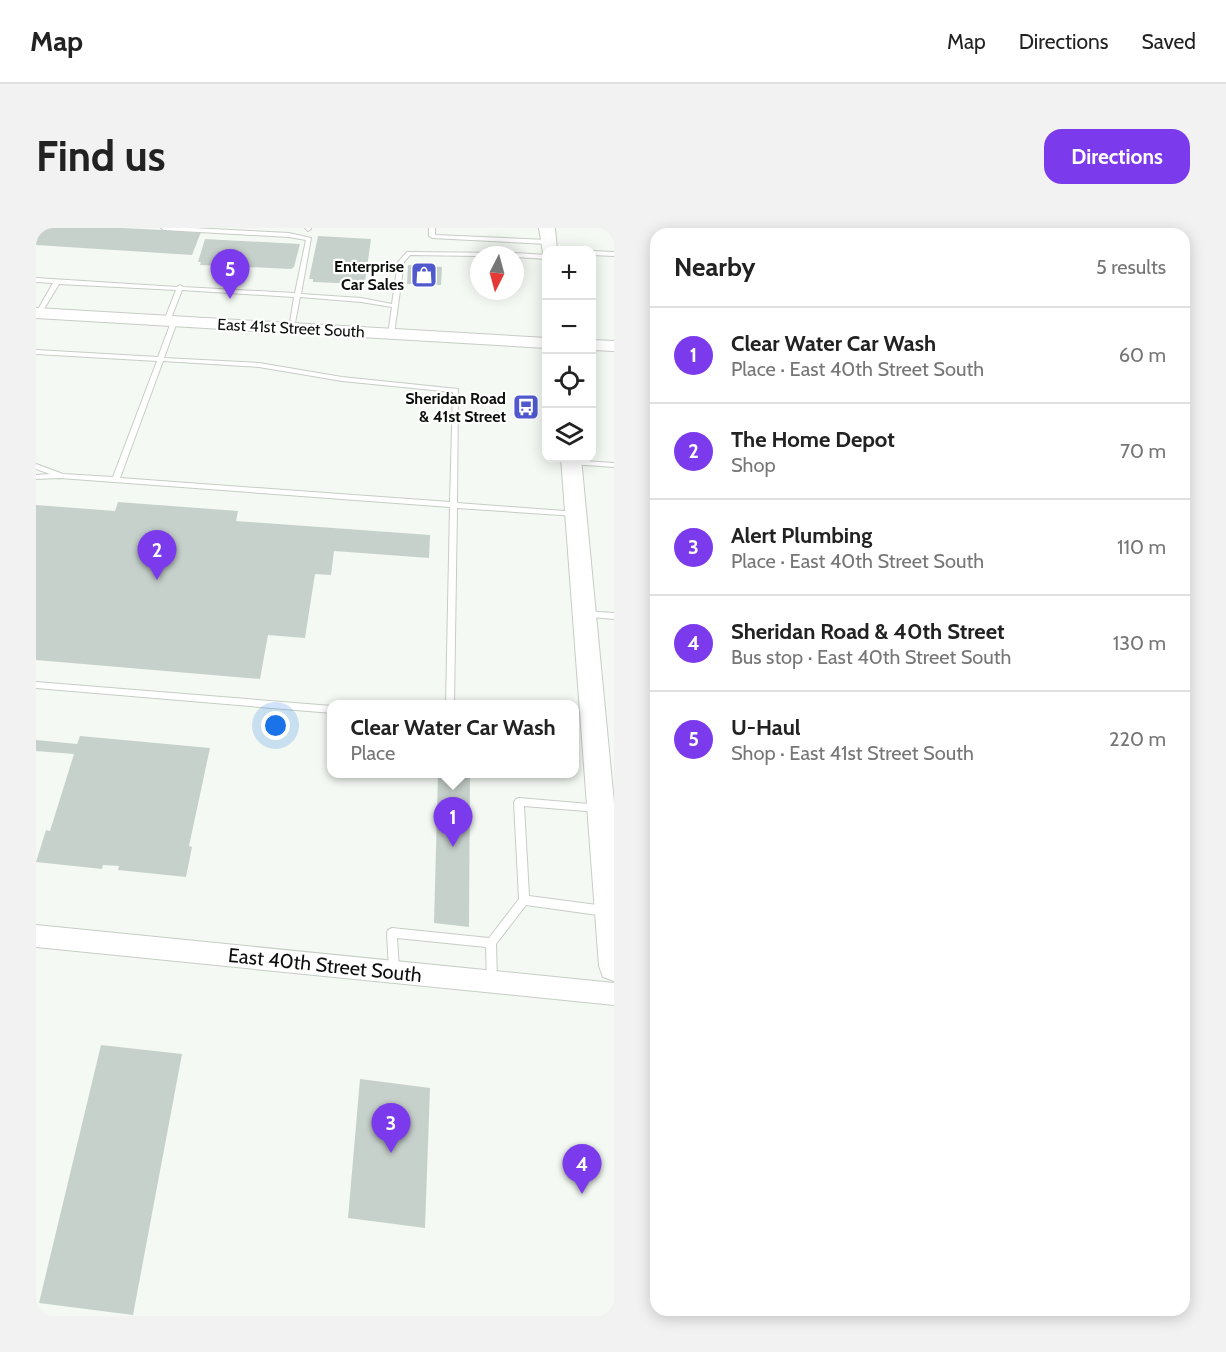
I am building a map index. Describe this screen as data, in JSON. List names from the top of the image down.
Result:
{
  "streets": {
    "main road": ["East 41st Street South"],
    "street": ["East 40th Street South"]
  },
  "places": {
    "shop": ["Enterprise Car Sales"],
    "bus stop": ["Sheridan Road & 41st Street"]
  },
  "north": "bottom",
  "page": {
    "header": "Map",
    "nav": ["Map", "Directions", "Saved"],
    "buttons": "Directions",
    "title": "Find us",
    "heading": ["Nearby", "5 results"],
    "map_buttons": ["+", "−"],
    "pins": [
      "5",
      "2",
      "1",
      "3",
      "4"
    ],
    "list": [
      {
        "mark": "1",
        "name": "Clear Water Car Wash",
        "note": "Place · East 40th Street South",
        "value": "60 m"
      },
      {
        "mark": "2",
        "name": "The Home Depot",
        "note": "Shop",
        "value": "70 m"
      },
      {
        "mark": "3",
        "name": "Alert Plumbing",
        "note": "Place · East 40th Street South",
        "value": "110 m"
      },
      {
        "mark": "4",
        "name": "Sheridan Road & 40th Street",
        "note": "Bus stop · East 40th Street South",
        "value": "130 m"
      },
      {
        "mark": "5",
        "name": "U-Haul",
        "note": "Shop · East 41st Street South",
        "value": "220 m"
      }
    ],
    "popup": ["Clear Water Car Wash", "Place"]
  }
}
